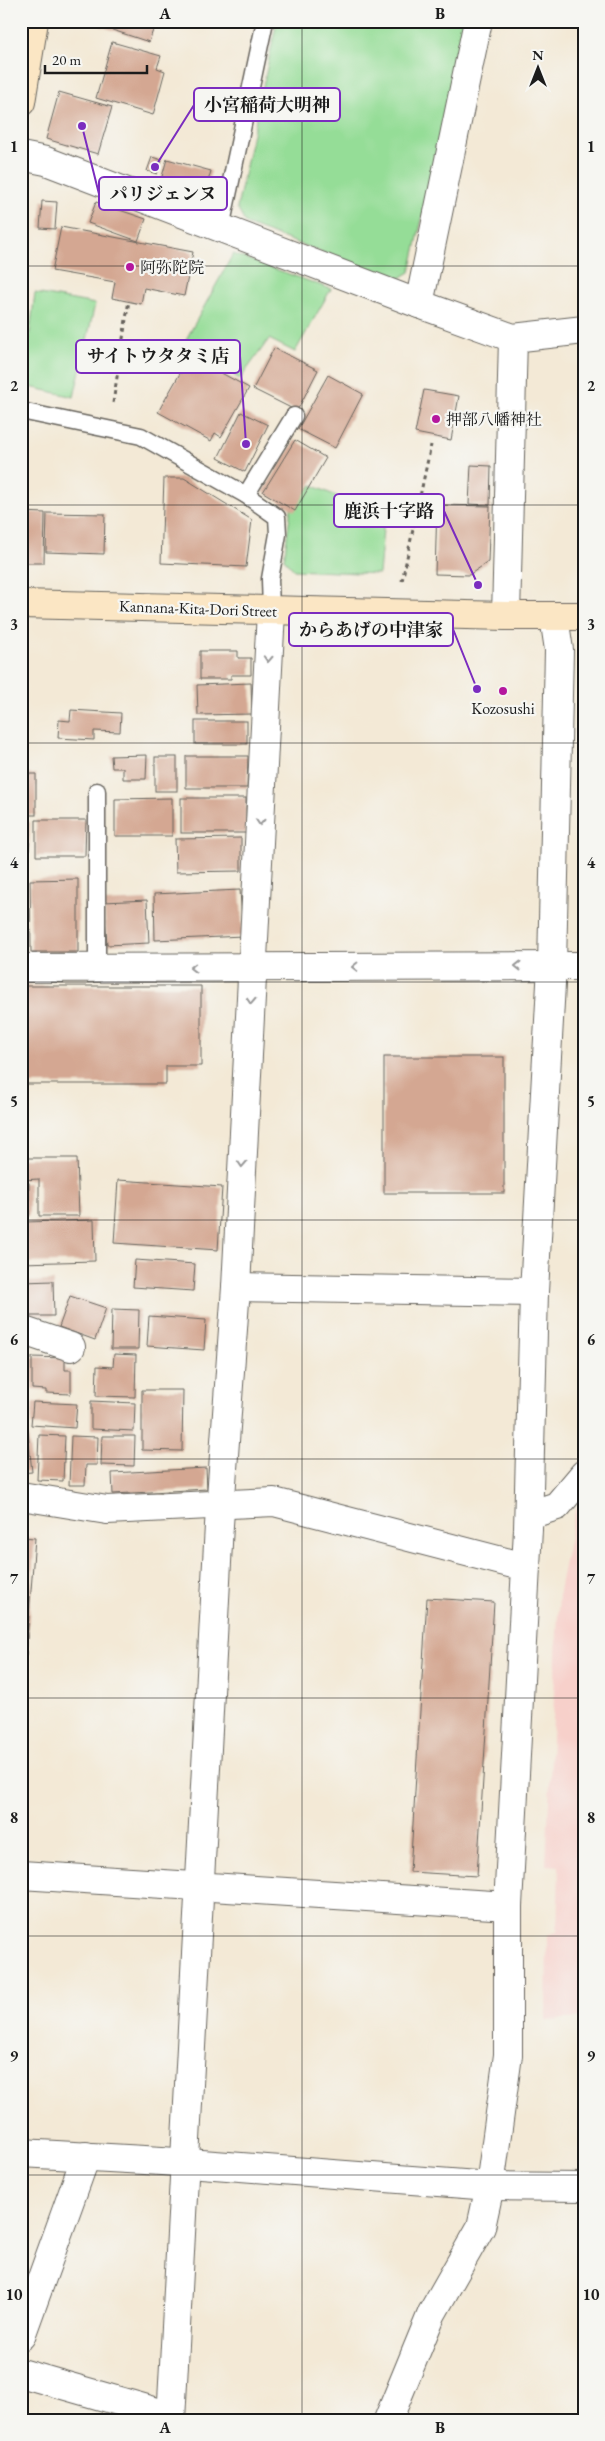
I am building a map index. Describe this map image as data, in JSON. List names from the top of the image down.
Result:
{
  "streets": {
    "street": ["Kannana-Kita-Dori Street"]
  },
  "places": [
    "パリジェンヌ",
    "小宮稲荷大明神",
    "阿弥陀院",
    "押部八幡神社",
    "サイトウタタミ店",
    "鹿浜十字路",
    "からあげの中津家",
    "Kozosushi"
  ],
  "scale_bar": "20 m",
  "north": "top",
  "grid": {
    "columns": ["A", "B"],
    "rows": [
      "1",
      "2",
      "3",
      "4",
      "5",
      "6",
      "7",
      "8",
      "9",
      "10"
    ]
  }
}
